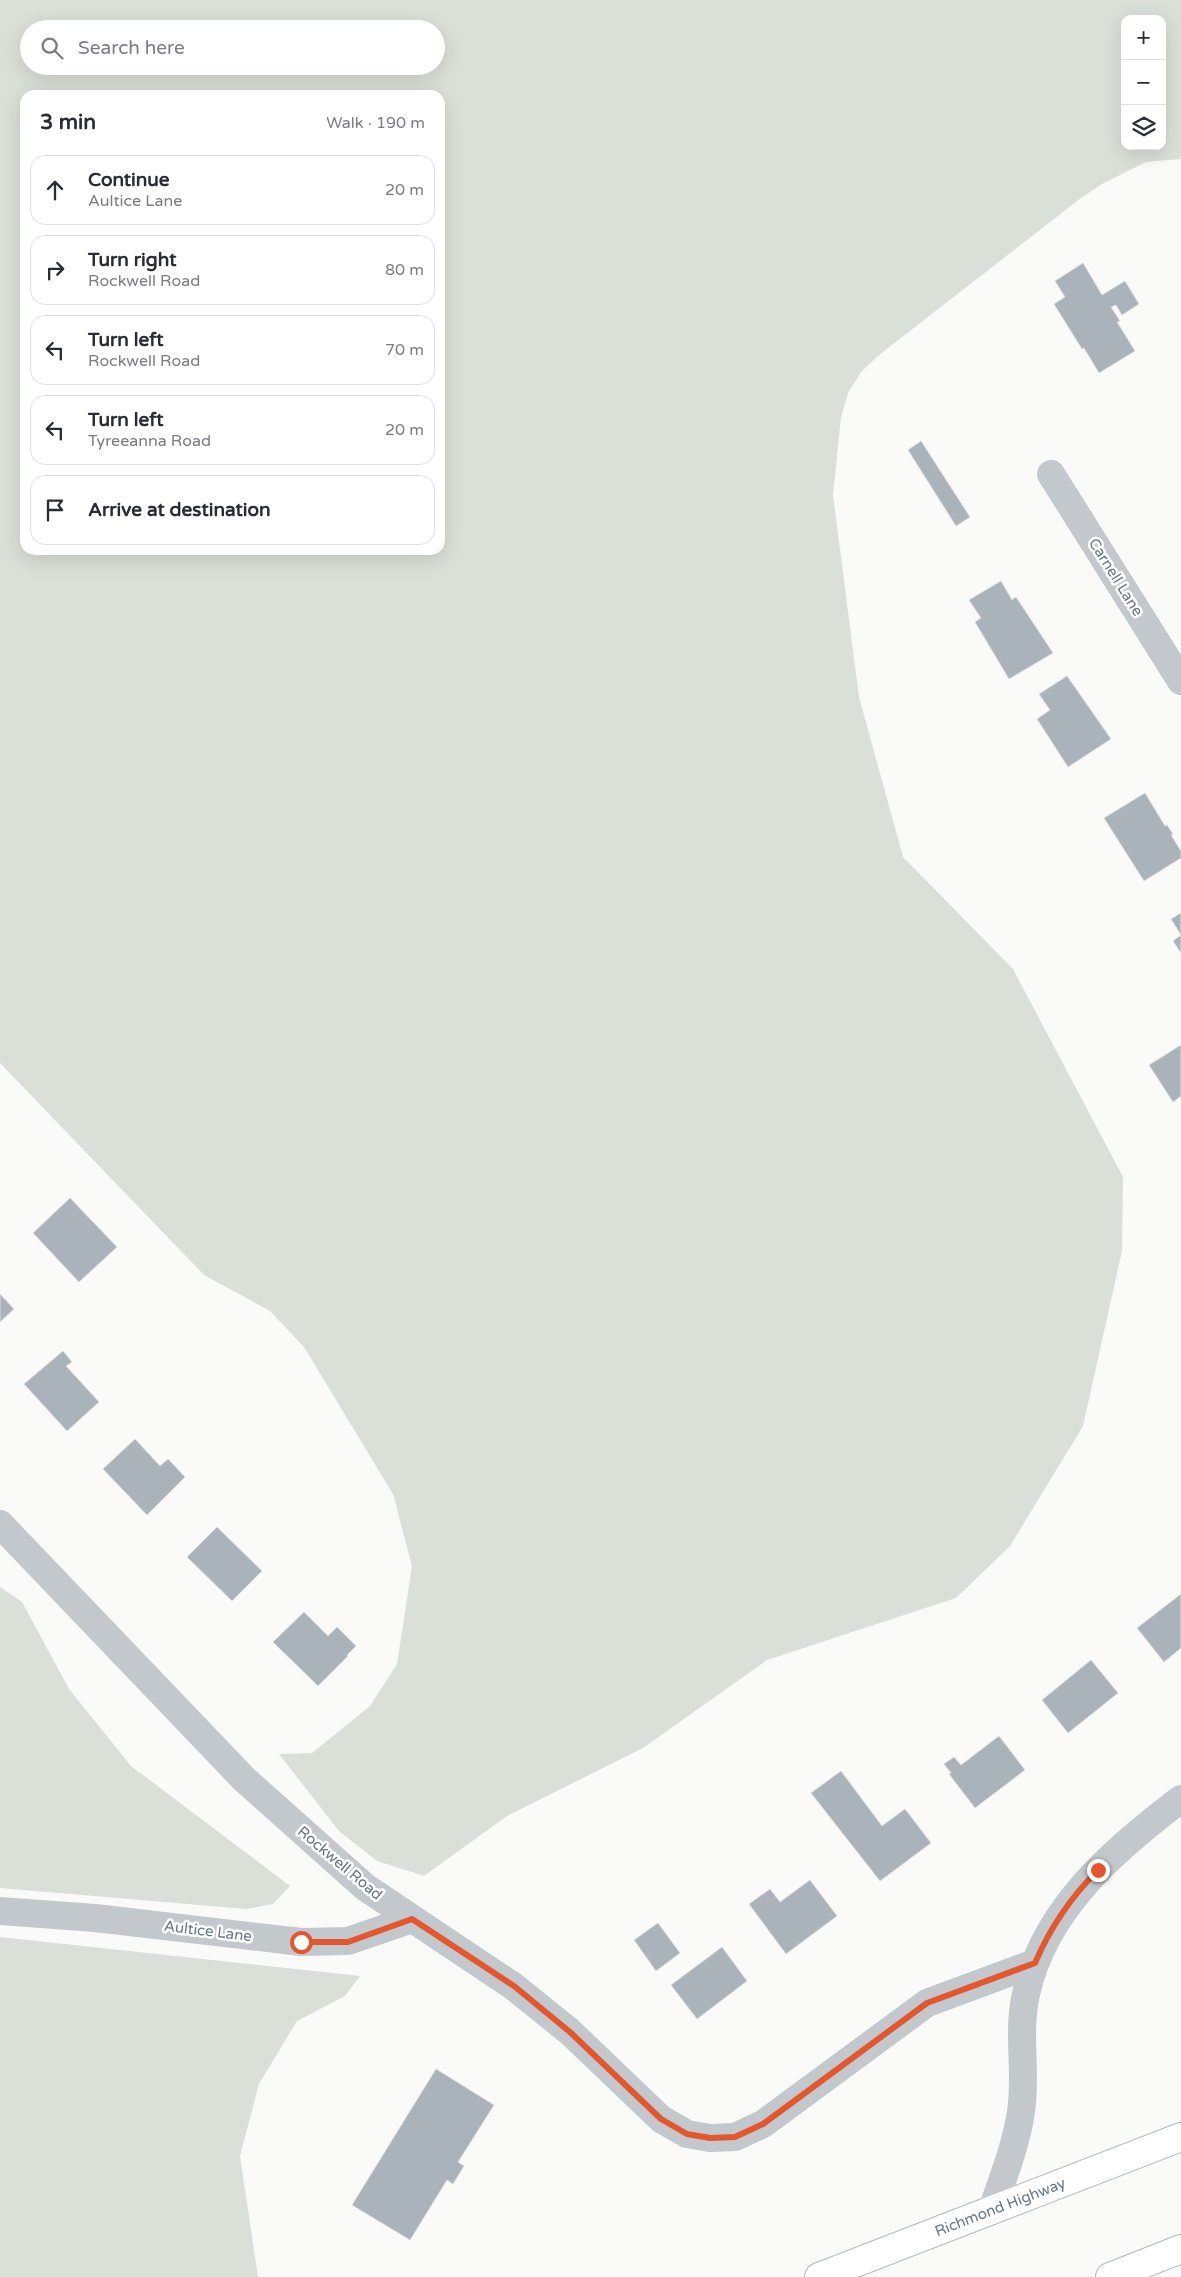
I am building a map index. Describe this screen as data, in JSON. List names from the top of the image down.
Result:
{
  "streets": {
    "highway": ["Richmond Highway"],
    "street": ["Carnell Lane", "Rockwell Road", "Aultice Lane"]
  },
  "crossings": [
    ["Rockwell Road", "Aultice Lane"]
  ],
  "page": {
    "map_buttons": ["+", "−"],
    "search": "Search here",
    "heading": ["3 min", "Walk · 190 m"],
    "list": [
      ["Continue", "Aultice Lane", "20 m"],
      ["Turn right", "Rockwell Road", "80 m"],
      ["Turn left", "Rockwell Road", "70 m"],
      ["Turn left", "Tyreeanna Road", "20 m"],
      "Arrive at destination"
    ]
  }
}
